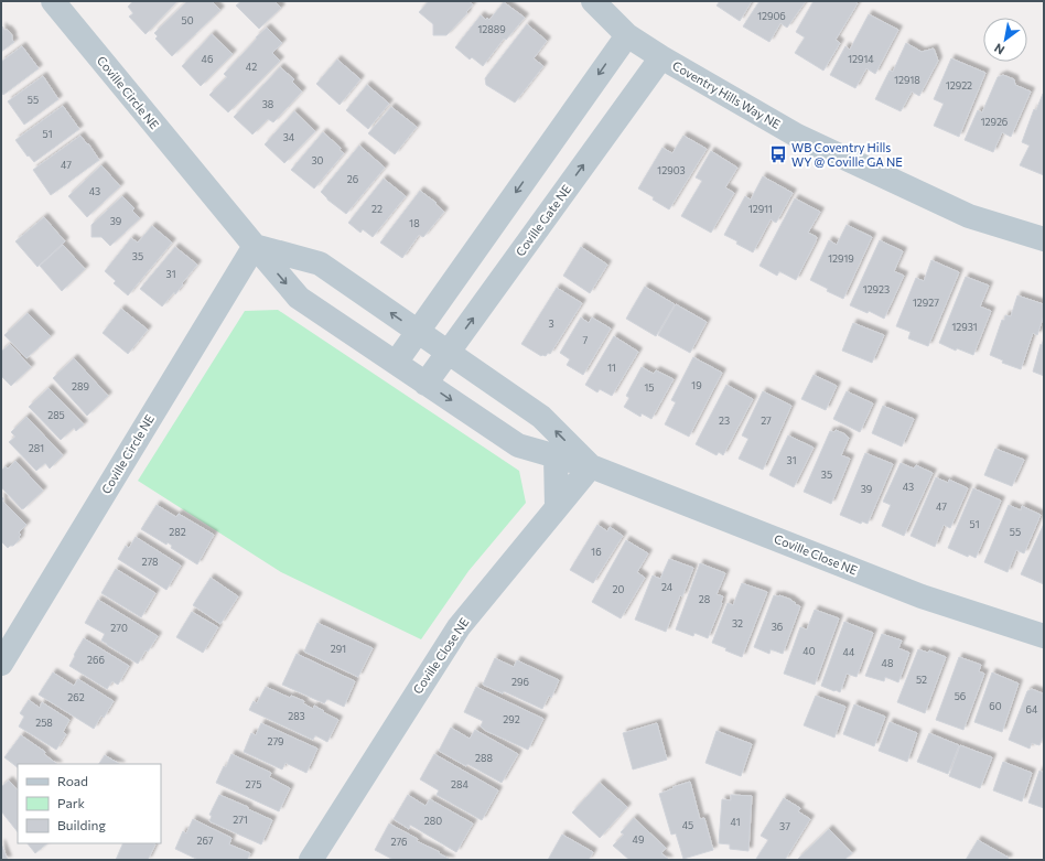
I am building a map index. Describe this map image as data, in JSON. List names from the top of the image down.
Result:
{
  "streets": {
    "street": [
      "Coville Circle NE",
      "Coventry Hills Way NE",
      "Coville Gate NE",
      "Coville Close NE"
    ]
  },
  "crossings": [
    ["Coville Circle NE", "Coville Gate NE"],
    ["Coville Circle NE", "Coville Close NE"],
    ["Coventry Hills Way NE", "Coville Gate NE"],
    ["Coville Gate NE", "Coville Close NE"]
  ],
  "places": {
    "bus stop": ["WB Coventry Hills WY @ Coville GA NE"]
  },
  "house_numbers": [
    "12906",
    "50",
    "12889",
    "46",
    "12914",
    "42",
    "12918",
    "12922",
    "55",
    "38",
    "12926",
    "51",
    "34",
    "30",
    "47",
    "12903",
    "26",
    "43",
    "22",
    "12911",
    "39",
    "18",
    "35",
    "12919",
    "31",
    "12923",
    "12927",
    "3",
    "12931",
    "7",
    "11",
    "19",
    "289",
    "15",
    "285",
    "23",
    "27",
    "281",
    "31",
    "35",
    "43",
    "39",
    "47",
    "51",
    "282",
    "55",
    "16",
    "278",
    "24",
    "20",
    "28",
    "32",
    "36",
    "270",
    "291",
    "40",
    "44",
    "266",
    "48",
    "52",
    "296",
    "56",
    "262",
    "60",
    "64",
    "283",
    "292",
    "258",
    "279",
    "288",
    "275",
    "284",
    "271",
    "280",
    "41",
    "45",
    "37",
    "49",
    "267",
    "276"
  ],
  "legend": ["Road", "Park", "Building"],
  "north": "bottom left"
}
